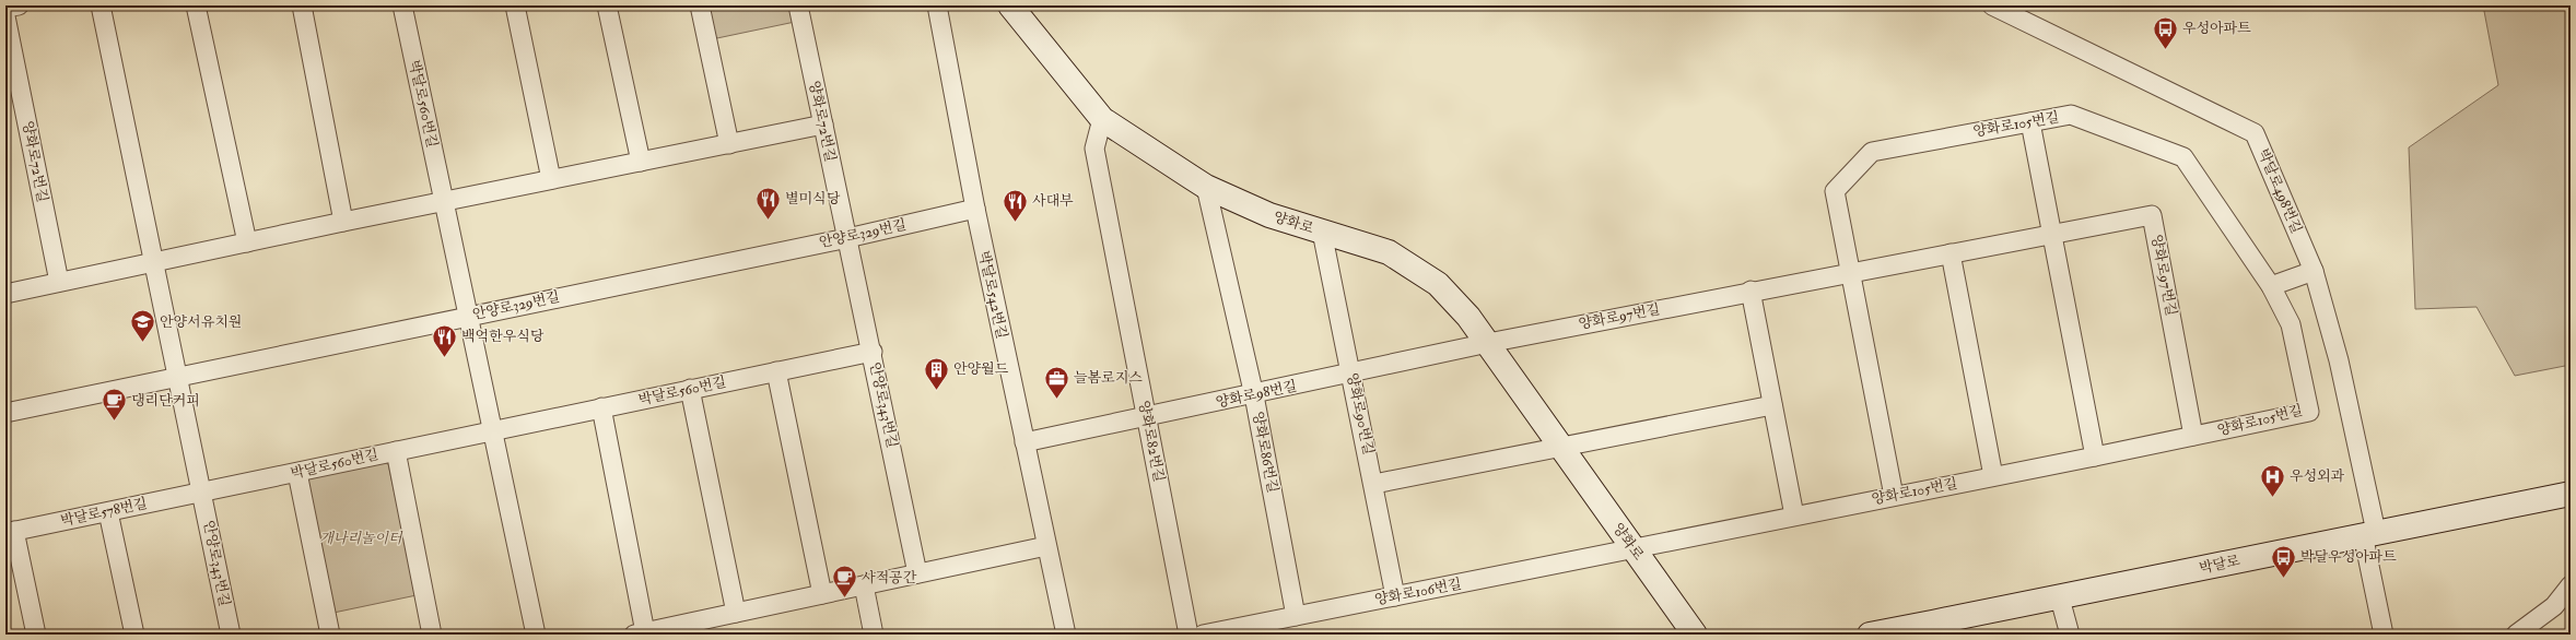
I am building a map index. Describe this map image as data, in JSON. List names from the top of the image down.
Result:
{
  "streets": {
    "street": [
      "박달로560번길",
      "양화로72번길",
      "양화로105번길",
      "박달로498번길",
      "양화로",
      "안양로329번길",
      "양화로97번길",
      "박달로542번길",
      "양화로98번길",
      "안양로343번길",
      "양화로90번길",
      "양화로82번길",
      "양화로86번길",
      "박달로578번길",
      "박달로",
      "양화로106번길"
    ]
  },
  "crossings": [
    ["박달로560번길", "안양로329번길"],
    ["박달로560번길", "안양로343번길"],
    ["박달로560번길", "박달로578번길"],
    ["양화로72번길", "안양로329번길"],
    ["양화로72번길", "안양로343번길"],
    ["양화로105번길", "양화로"],
    ["양화로105번길", "양화로97번길"],
    ["양화로105번길", "양화로106번길"],
    ["박달로498번길", "박달로"],
    ["양화로", "양화로97번길"],
    ["양화로", "양화로98번길"],
    ["양화로", "양화로90번길"],
    ["양화로", "양화로82번길"],
    ["양화로", "양화로86번길"],
    ["양화로", "양화로106번길"],
    ["안양로329번길", "박달로542번길"],
    ["안양로329번길", "안양로343번길"],
    ["양화로97번길", "양화로98번길"],
    ["박달로542번길", "양화로98번길"],
    ["양화로98번길", "양화로90번길"],
    ["양화로98번길", "양화로82번길"],
    ["양화로98번길", "양화로86번길"],
    ["안양로343번길", "박달로578번길"],
    ["양화로90번길", "양화로106번길"],
    ["양화로86번길", "양화로106번길"]
  ],
  "parks": ["개나리놀이터"],
  "places": {
    "bus stop": ["우성아파트", "박달우성아파트"],
    "restaurant": ["별미식당", "사대부", "백억한우식당"],
    "school or university": ["안양서유치원"],
    "building": ["안양월드"],
    "office": ["늘봄로지스"],
    "cafe": ["댕리단커피", "사적공간"],
    "hospital": ["우성외과"]
  }
}
